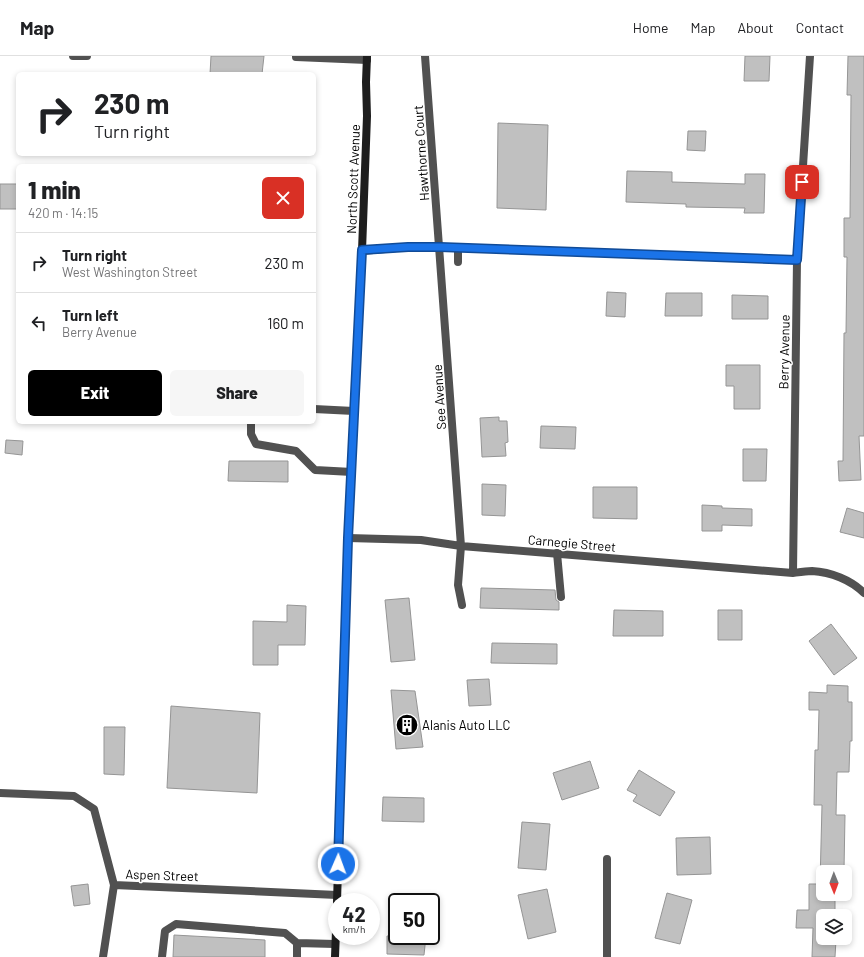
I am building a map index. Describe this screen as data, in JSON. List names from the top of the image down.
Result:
{
  "streets": {
    "main road": ["North Scott Avenue"],
    "street": [
      "Hawthorne Court",
      "Berry Avenue",
      "See Avenue",
      "Carnegie Street",
      "Aspen Street"
    ]
  },
  "crossings": [
    ["Hawthorne Court", "See Avenue"],
    ["North Scott Avenue", "Carnegie Street"],
    ["Berry Avenue", "Carnegie Street"],
    ["See Avenue", "Carnegie Street"]
  ],
  "places": {
    "building": ["Alanis Auto LLC"]
  },
  "north": "bottom",
  "page": {
    "header": "Map",
    "nav": [
      "Home",
      "Map",
      "About",
      "Contact"
    ],
    "turn": ["230 m", "Turn right"],
    "heading": ["1 min", "420 m · 14:15"],
    "list": [
      {
        "name": "Turn right",
        "note": "West Washington Street",
        "value": "230 m"
      },
      {
        "name": "Turn left",
        "note": "Berry Avenue",
        "value": "160 m"
      }
    ],
    "buttons": ["Exit", "Share"],
    "speed": "42 km/h",
    "limit": "50"
  }
}
